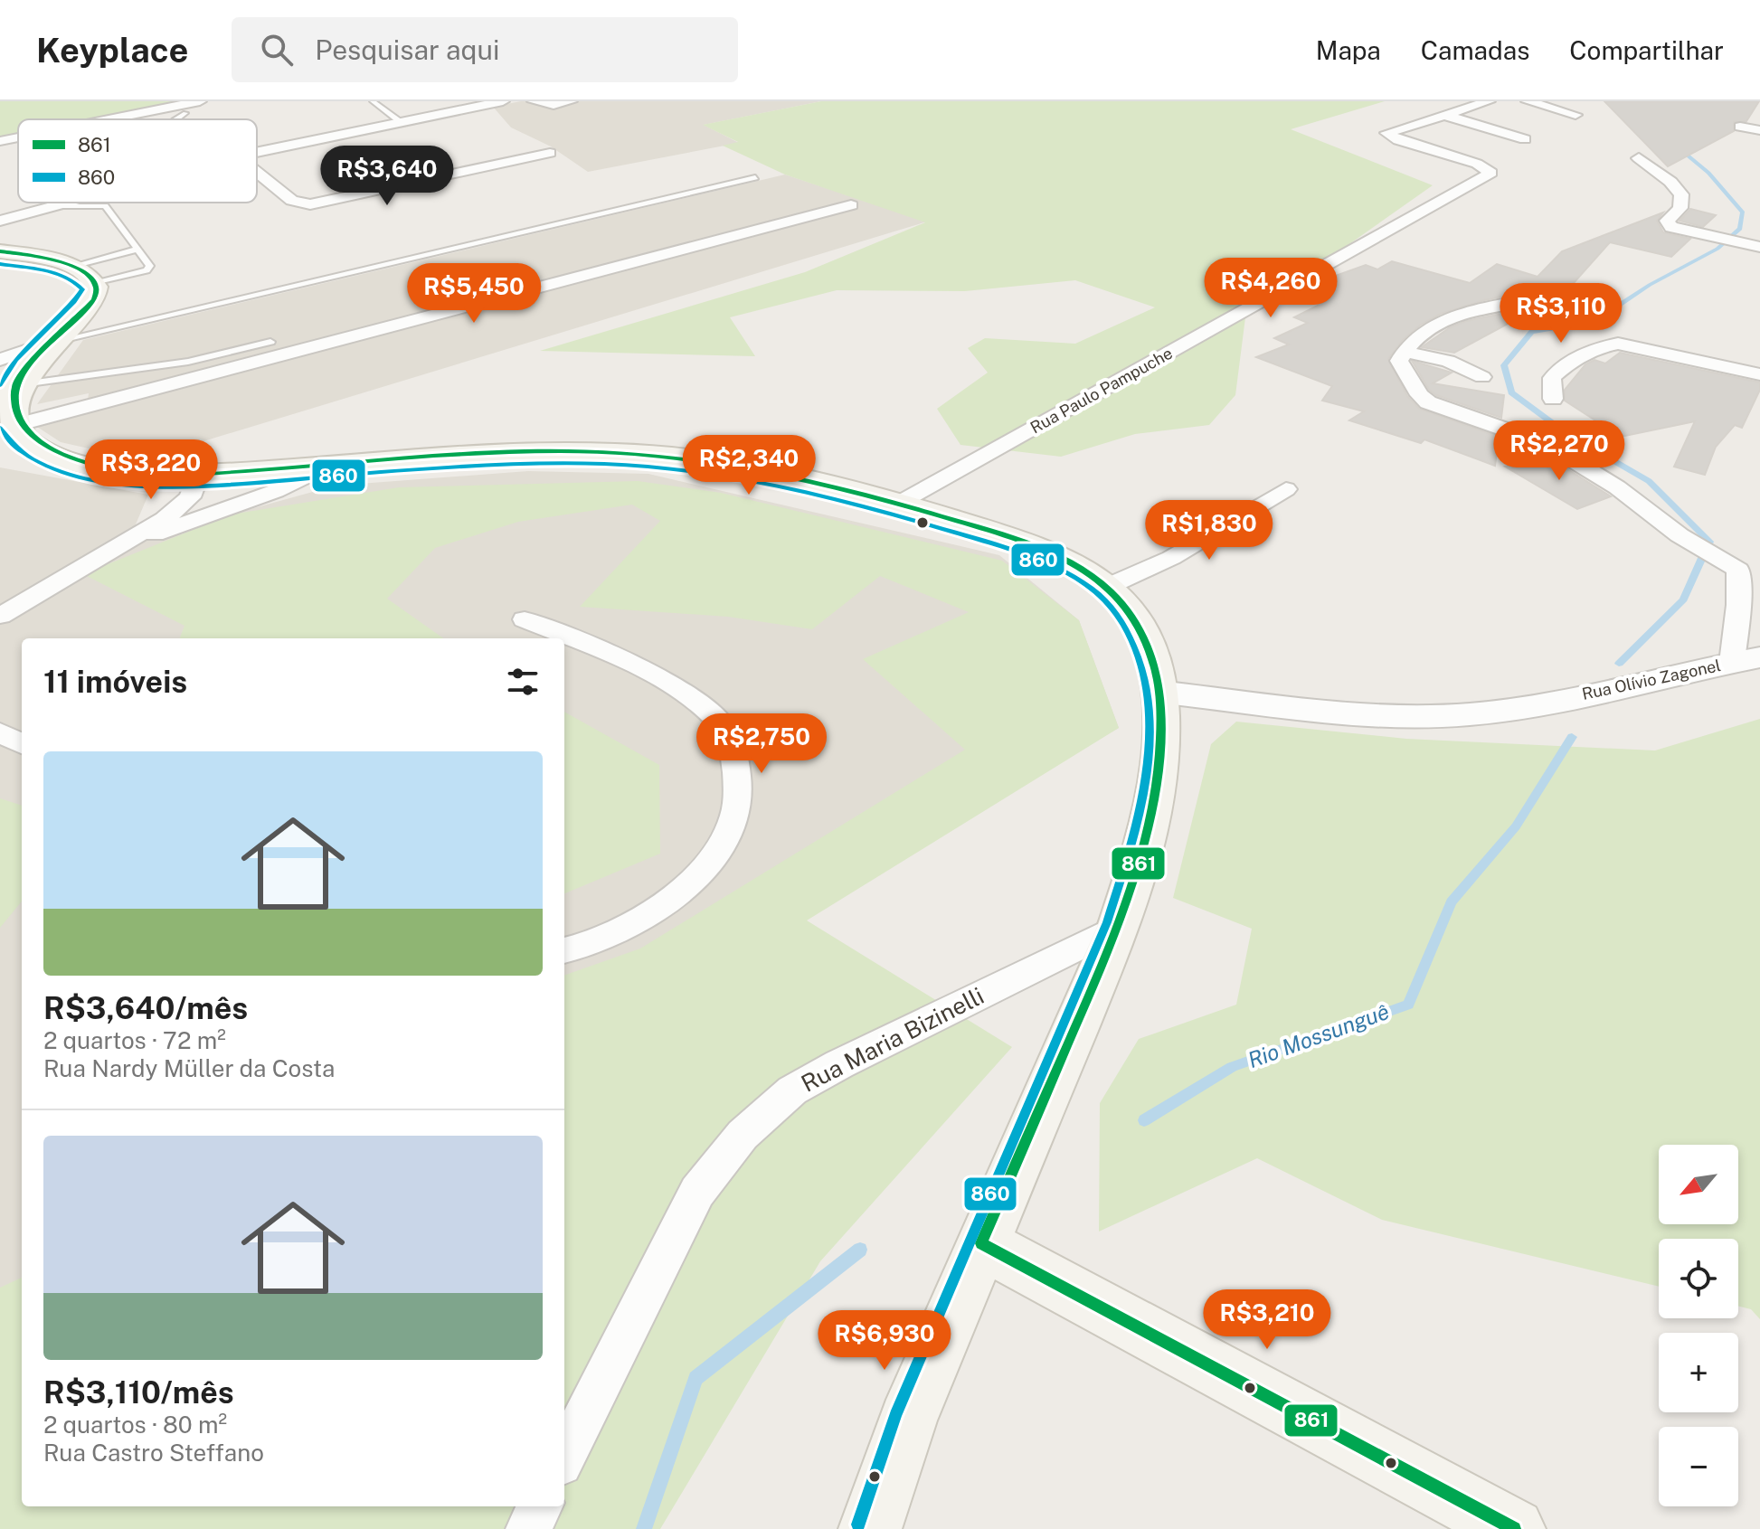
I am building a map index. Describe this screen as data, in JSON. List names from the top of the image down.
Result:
{
  "streets": {
    "street": ["Rua Paulo Pampuche", "Rua Olívio Zagonel", "Rua Maria Bizinelli"]
  },
  "water": ["Rio Mossunguê"],
  "lines": ["transit line 861", "transit line 860"],
  "legend": ["861", "860"],
  "north": "bottom left",
  "page": {
    "header": "Keyplace",
    "search": "Pesquisar aqui",
    "nav": ["Mapa", "Camadas", "Compartilhar"],
    "price": [
      "R$3,640",
      "R$4,260",
      "R$5,450",
      "R$3,110",
      "R$2,270",
      "R$2,340",
      "R$3,220",
      "R$1,830",
      "R$2,750",
      "R$3,210",
      "R$6,930"
    ],
    "heading": "11 imóveis",
    "list": [
      {
        "name": "R$3,640/mês",
        "note": "2 quartos · 72 m² · Rua Nardy Müller da Costa"
      },
      {
        "name": "R$3,110/mês",
        "note": "2 quartos · 80 m² · Rua Castro Steffano"
      }
    ],
    "map_buttons": ["+", "−"]
  }
}
